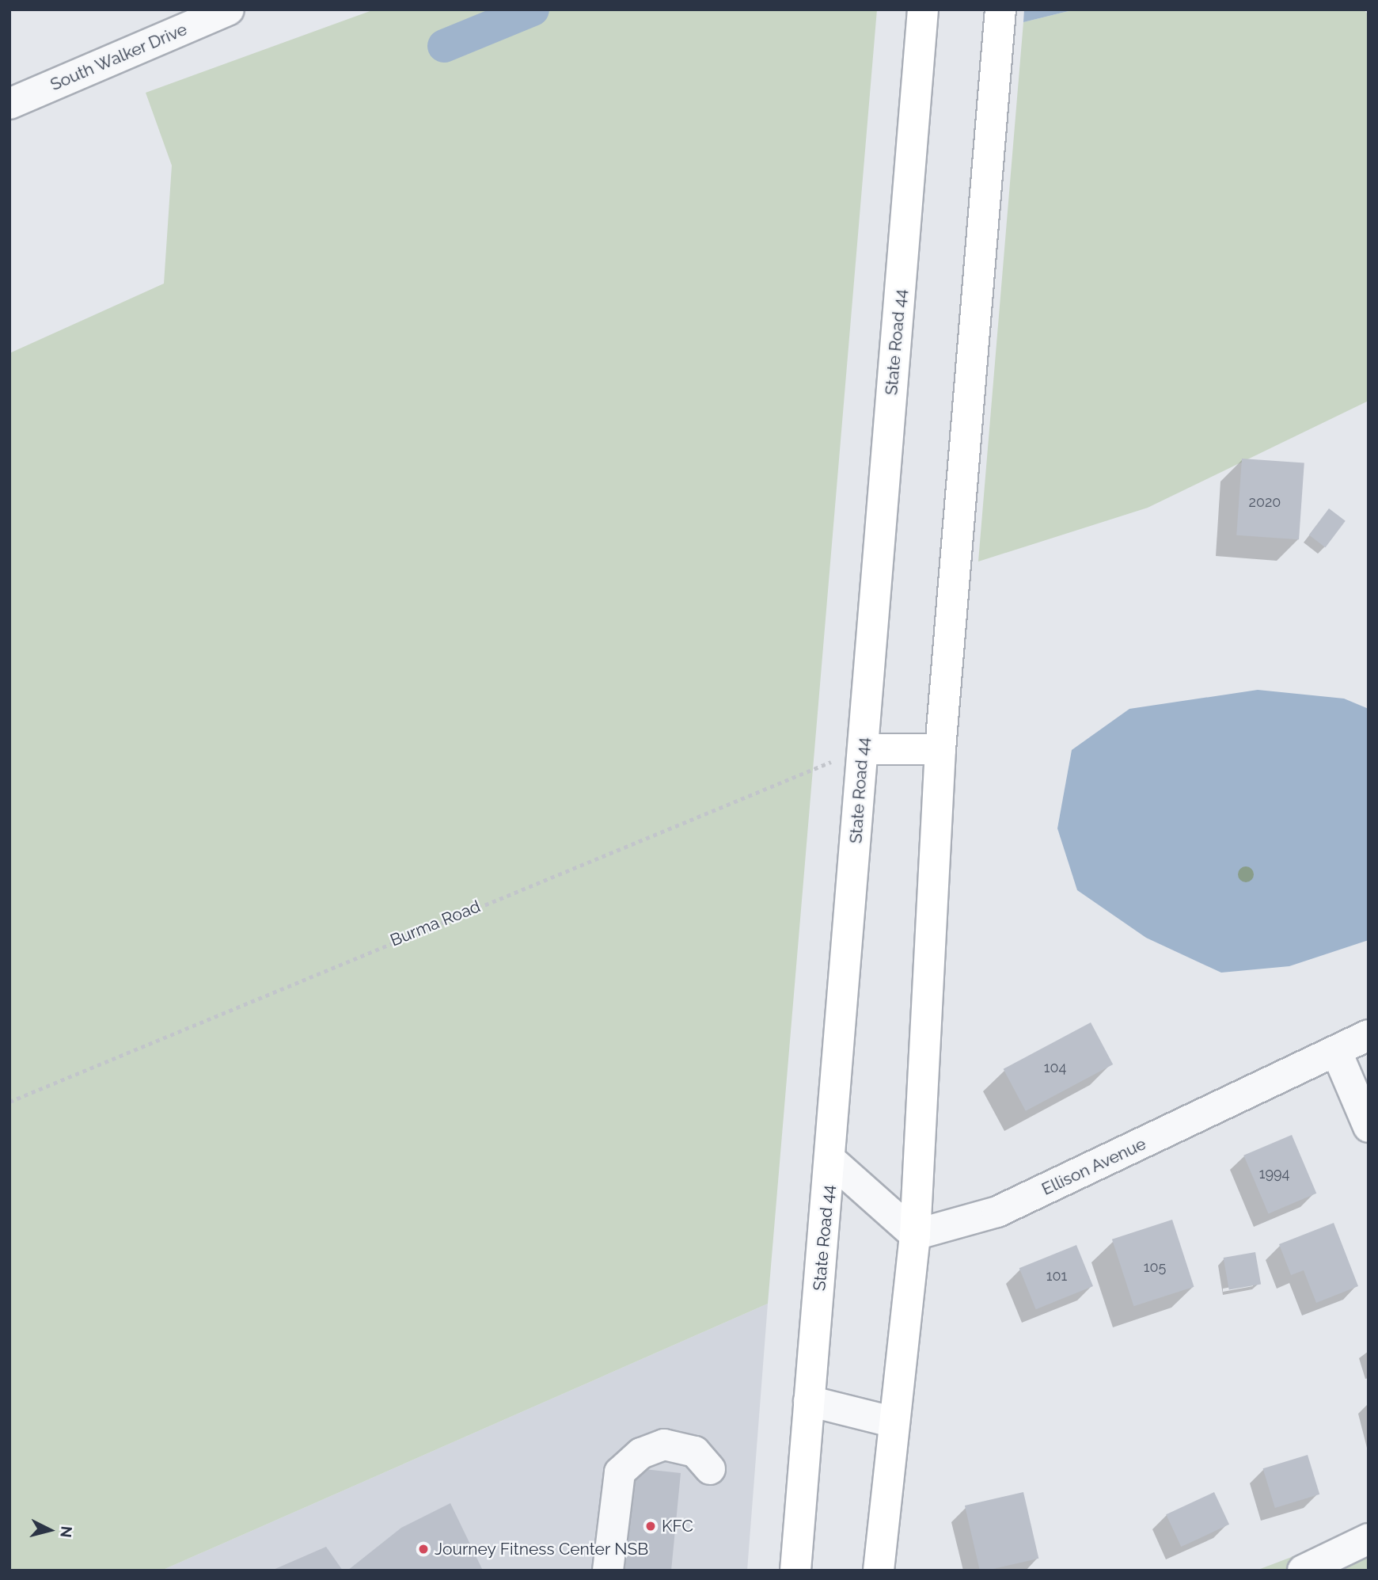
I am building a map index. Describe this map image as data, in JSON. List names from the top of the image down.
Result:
{
  "streets": {
    "main road": ["State Road 44"],
    "street": ["South Walker Drive", "Ellison Avenue"],
    "path": ["Burma Road"]
  },
  "crossings": [
    ["State Road 44", "Burma Road"]
  ],
  "places": ["KFC", "Journey Fitness Center NSB"],
  "house_numbers": [
    "2020",
    "104",
    "1994",
    "105",
    "101"
  ],
  "north": "right"
}
